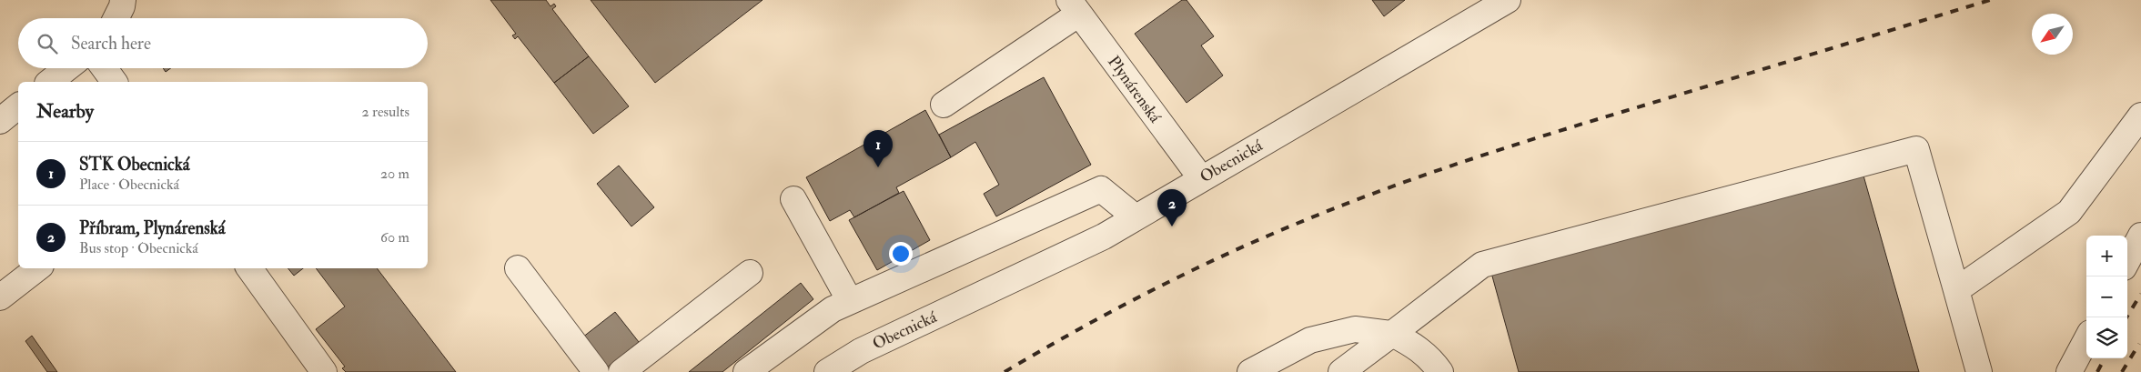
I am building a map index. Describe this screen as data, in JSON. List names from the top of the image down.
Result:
{
  "streets": {
    "street": ["Plynárenská", "Obecnická"]
  },
  "crossings": [
    ["Plynárenská", "Obecnická"]
  ],
  "north": "bottom left",
  "page": {
    "search": "Search here",
    "heading": ["Nearby", "2 results"],
    "pins": ["1", "2"],
    "list": [
      {
        "mark": "1",
        "name": "STK Obecnická",
        "note": "Place · Obecnická",
        "value": "20 m"
      },
      {
        "mark": "2",
        "name": "Příbram, Plynárenská",
        "note": "Bus stop · Obecnická",
        "value": "60 m"
      }
    ],
    "map_buttons": ["+", "−"]
  }
}
